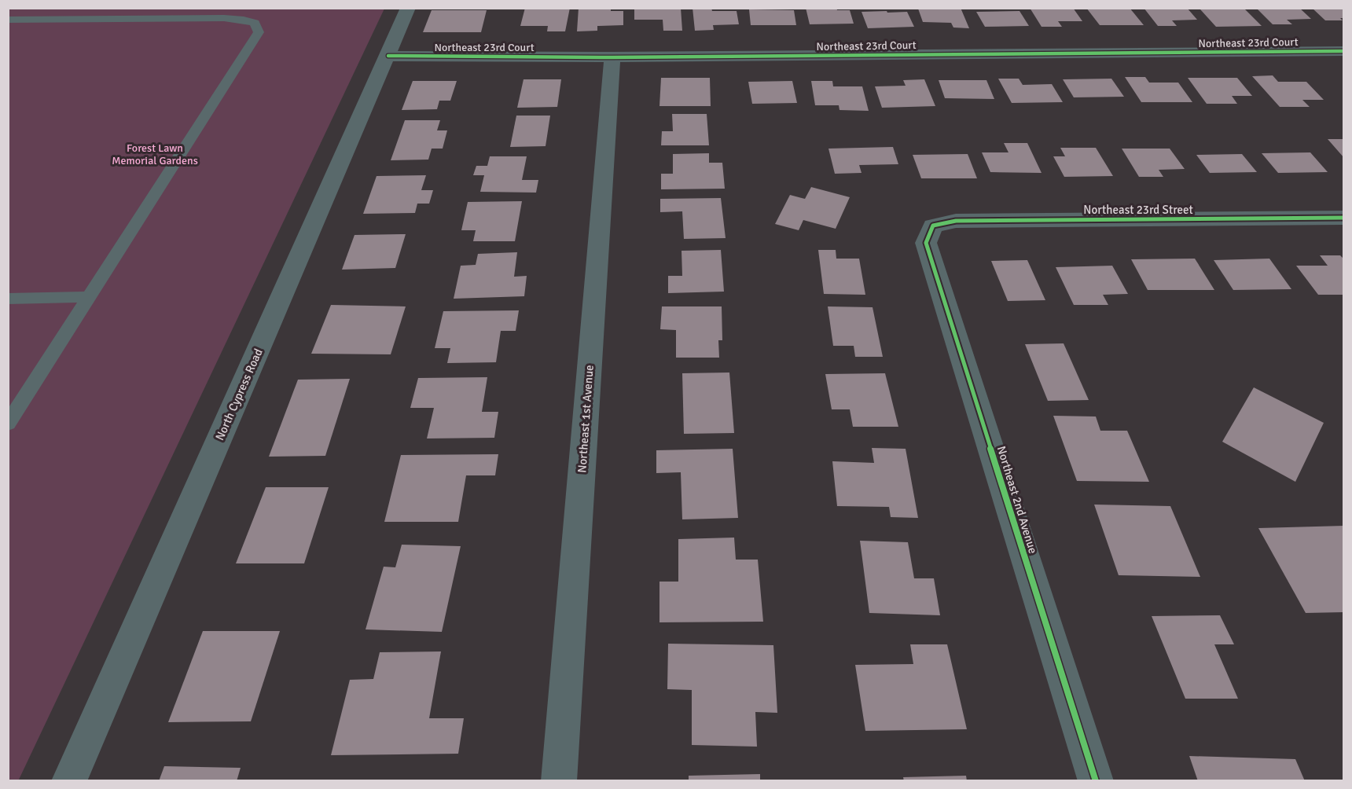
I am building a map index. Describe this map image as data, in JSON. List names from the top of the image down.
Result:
{
  "streets": {
    "street": [
      "Northeast 23rd Court",
      "Northeast 23rd Street",
      "North Cypress Road",
      "Northeast 1st Avenue",
      "Northeast 2nd Avenue"
    ]
  },
  "crossings": [
    ["Northeast 23rd Court", "North Cypress Road"],
    ["Northeast 23rd Court", "Northeast 1st Avenue"],
    ["Northeast 23rd Street", "Northeast 2nd Avenue"]
  ],
  "parks": ["Forest Lawn Memorial Gardens"]
}
